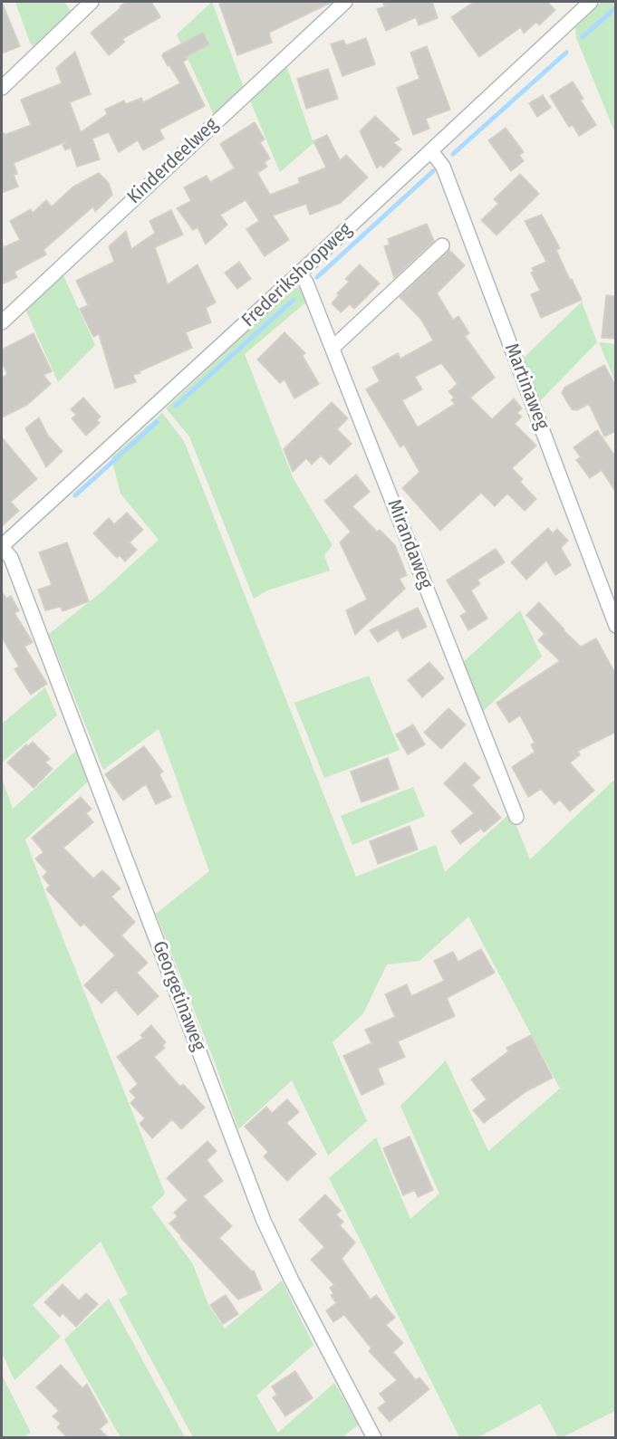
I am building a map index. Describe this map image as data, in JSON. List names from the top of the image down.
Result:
{
  "streets": {
    "street": [
      "Kinderdeelweg",
      "Frederikshoopweg",
      "Martinaweg",
      "Mirandaweg",
      "Georgetinaweg"
    ]
  },
  "crossings": [
    ["Frederikshoopweg", "Martinaweg"],
    ["Frederikshoopweg", "Mirandaweg"],
    ["Frederikshoopweg", "Georgetinaweg"]
  ]
}
